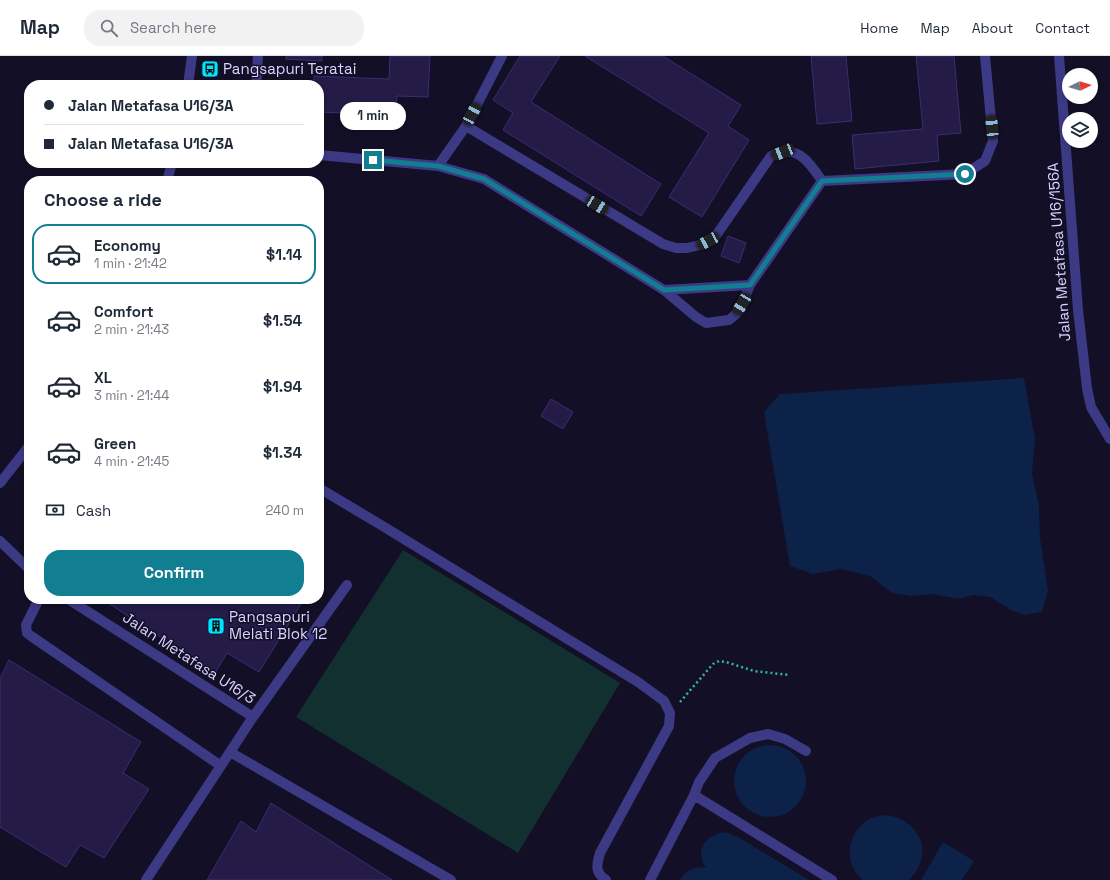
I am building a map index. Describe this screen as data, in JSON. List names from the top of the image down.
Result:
{
  "streets": {
    "street": ["Jalan Metafasa U16/156A", "Jalan Metafasa U16/3"]
  },
  "places": {
    "bus stop": ["Pangsapuri Teratai"],
    "building": ["Pangsapuri Melati Blok 12"]
  },
  "north": "right",
  "page": {
    "header": "Map",
    "search": "Search here",
    "nav": [
      "Home",
      "Map",
      "About",
      "Contact"
    ],
    "banner": ["Jalan Metafasa U16/3A", "Jalan Metafasa U16/3A"],
    "bubble": "1 min",
    "heading": "Choose a ride",
    "list": [
      {
        "name": "Economy",
        "note": "1 min · 21:42",
        "value": "$1.14"
      },
      {
        "name": "Comfort",
        "note": "2 min · 21:43",
        "value": "$1.54"
      },
      {
        "name": "XL",
        "note": "3 min · 21:44",
        "value": "$1.94"
      },
      {
        "name": "Green",
        "note": "4 min · 21:45",
        "value": "$1.34"
      }
    ],
    "pay": ["Cash", "240 m"],
    "buttons": "Confirm"
  }
}
